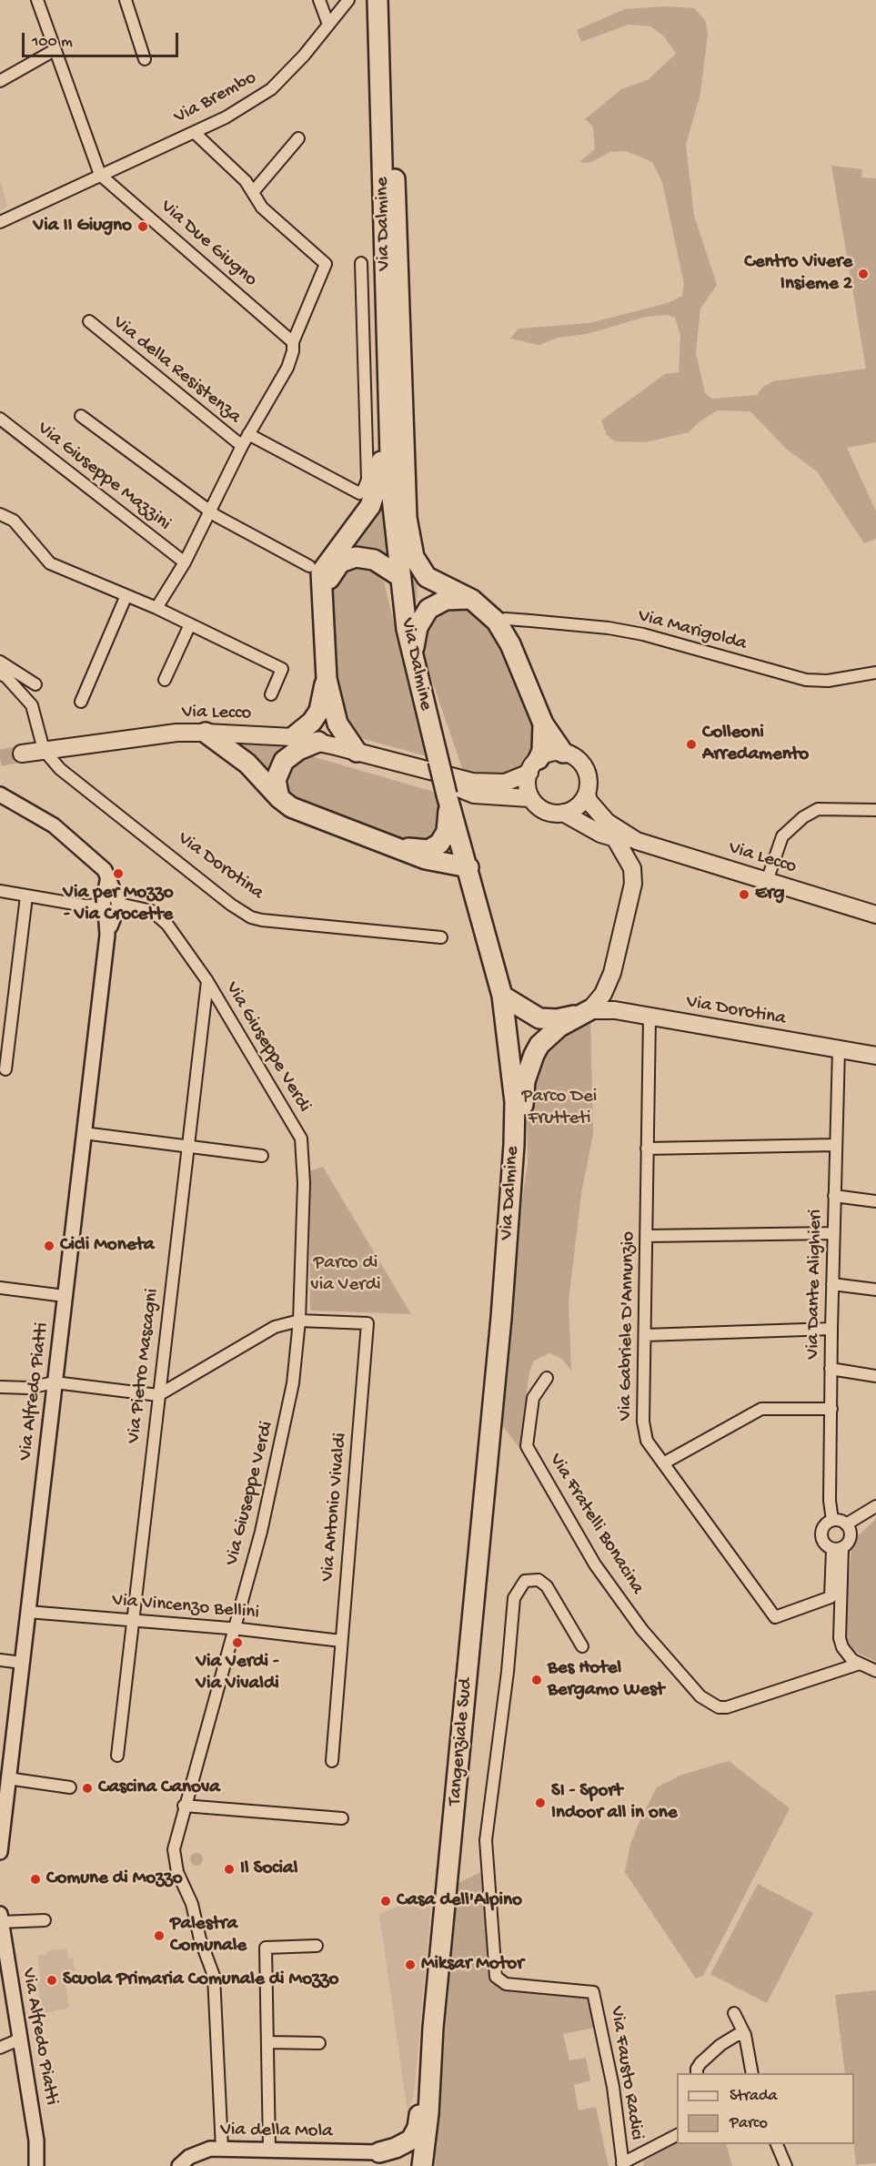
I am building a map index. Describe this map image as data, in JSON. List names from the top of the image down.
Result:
{
  "streets": {
    "highway": ["Via Dalmine", "Tangenziale Sud"],
    "main road": ["Via Lecco", "Via Dorotina"],
    "street": [
      "Via Brembo",
      "Via Due Giugno",
      "Via della Resistenza",
      "Via Giuseppe Mazzini",
      "Via Marigolda",
      "Via Giuseppe Verdi",
      "Via Dante Alighieri",
      "Via Gabriele D'Annunzio",
      "Via Pietro Mascagni",
      "Via Alfredo Piatti",
      "Via Antonio Vivaldi",
      "Via Fratelli Bonacina",
      "Via Vincenzo Bellini",
      "Via Fausto Radici",
      "Via della Mola"
    ]
  },
  "crossings": [
    ["Via Brembo", "Via Due Giugno"],
    ["Via Dalmine", "Tangenziale Sud"],
    ["Via Due Giugno", "Via della Resistenza"],
    ["Via della Resistenza", "Via Giuseppe Mazzini"],
    ["Via Lecco", "Via Dorotina"],
    ["Via Dorotina", "Via Dante Alighieri"],
    ["Via Dorotina", "Via Gabriele D'Annunzio"],
    ["Via Giuseppe Verdi", "Via Pietro Mascagni"],
    ["Via Giuseppe Verdi", "Via Alfredo Piatti"],
    ["Via Giuseppe Verdi", "Via Antonio Vivaldi"],
    ["Via Giuseppe Verdi", "Via Vincenzo Bellini"],
    ["Via Giuseppe Verdi", "Via della Mola"],
    ["Via Dante Alighieri", "Via Gabriele D'Annunzio"],
    ["Via Pietro Mascagni", "Via Vincenzo Bellini"],
    ["Via Alfredo Piatti", "Via Vincenzo Bellini"],
    ["Via Antonio Vivaldi", "Via Vincenzo Bellini"]
  ],
  "parks": ["Parco Dei Frutteti", "Parco di via Verdi"],
  "places": [
    "Via II Giugno",
    "Centro Vivere Insieme 2",
    "Colleoni Arredamento",
    "Via per Mozzo - Via Crocette",
    "Erg",
    "Cicli Moneta",
    "Via Verdi - Via Vivaldi",
    "Bes Hotel Bergamo West",
    "Cascina Canova",
    "SI - Sport Indoor all in one",
    "Il Social",
    "Comune di Mozzo",
    "Casa dell'Alpino",
    "Palestra Comunale",
    "Miksar Motor",
    "Scuola Primaria Comunale di Mozzo"
  ],
  "legend": ["Strada", "Parco"],
  "scale_bar": "100 m"
}
